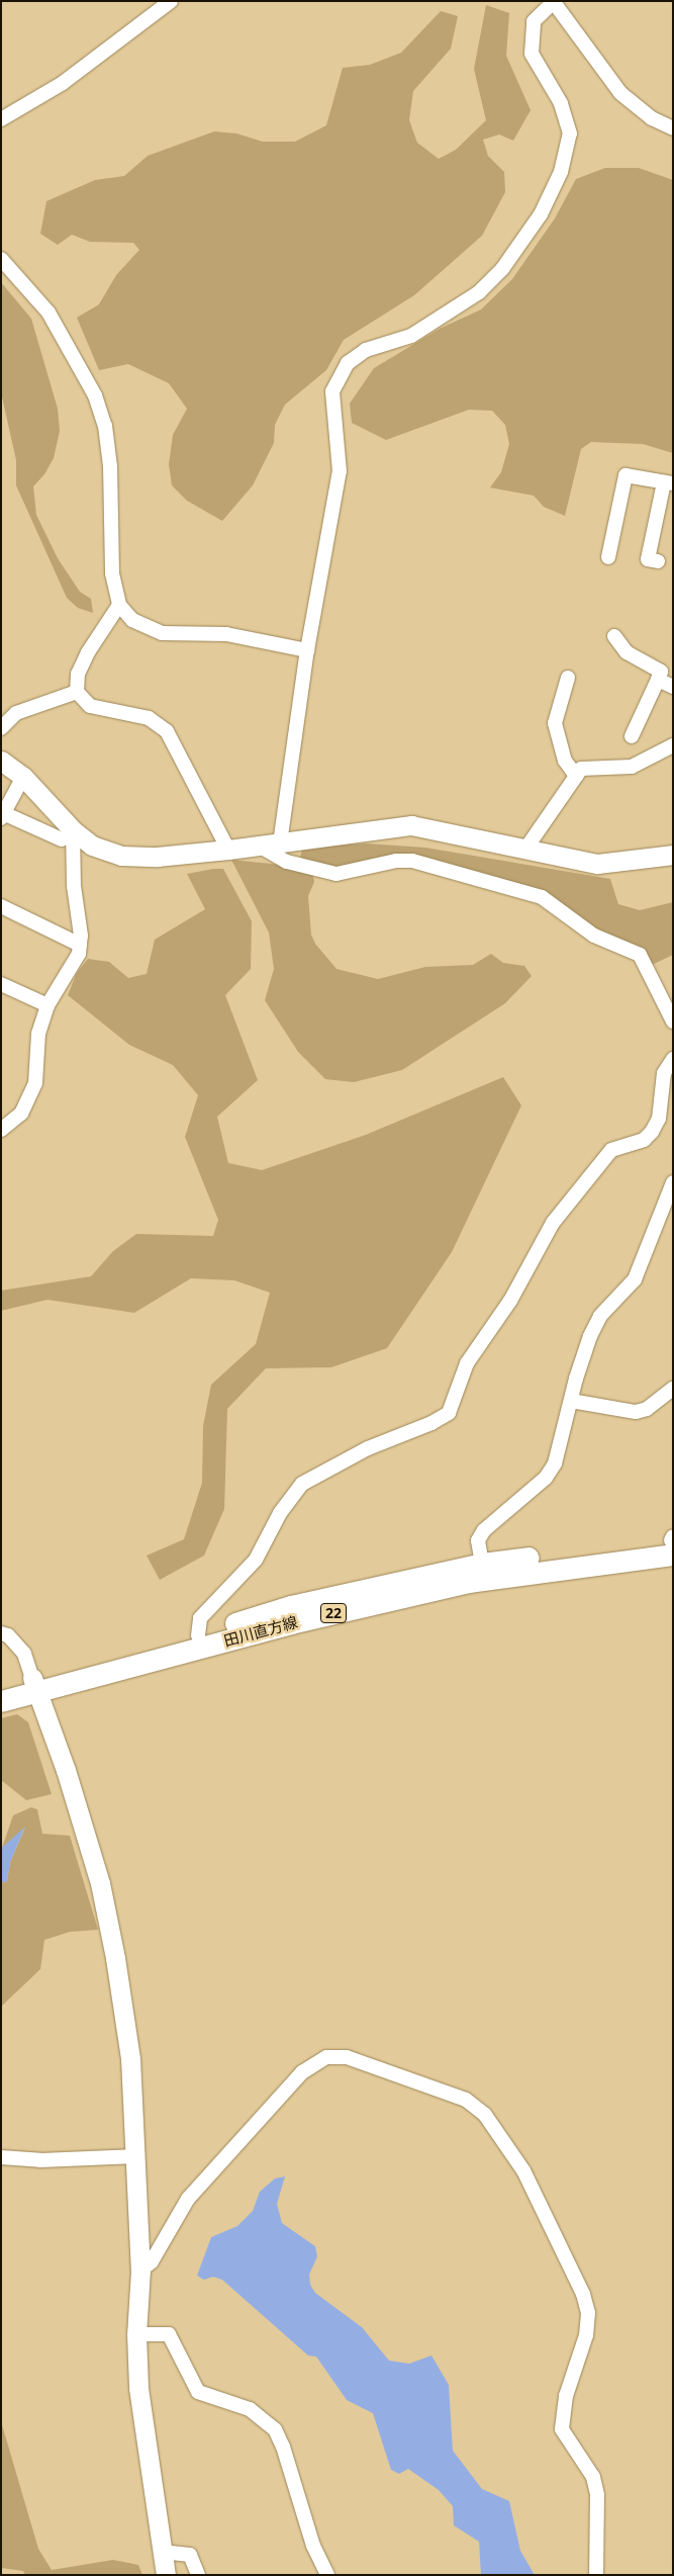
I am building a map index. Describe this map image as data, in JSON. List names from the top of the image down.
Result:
{
  "streets": {
    "main road": ["22", "田川直方線"]
  }
}
